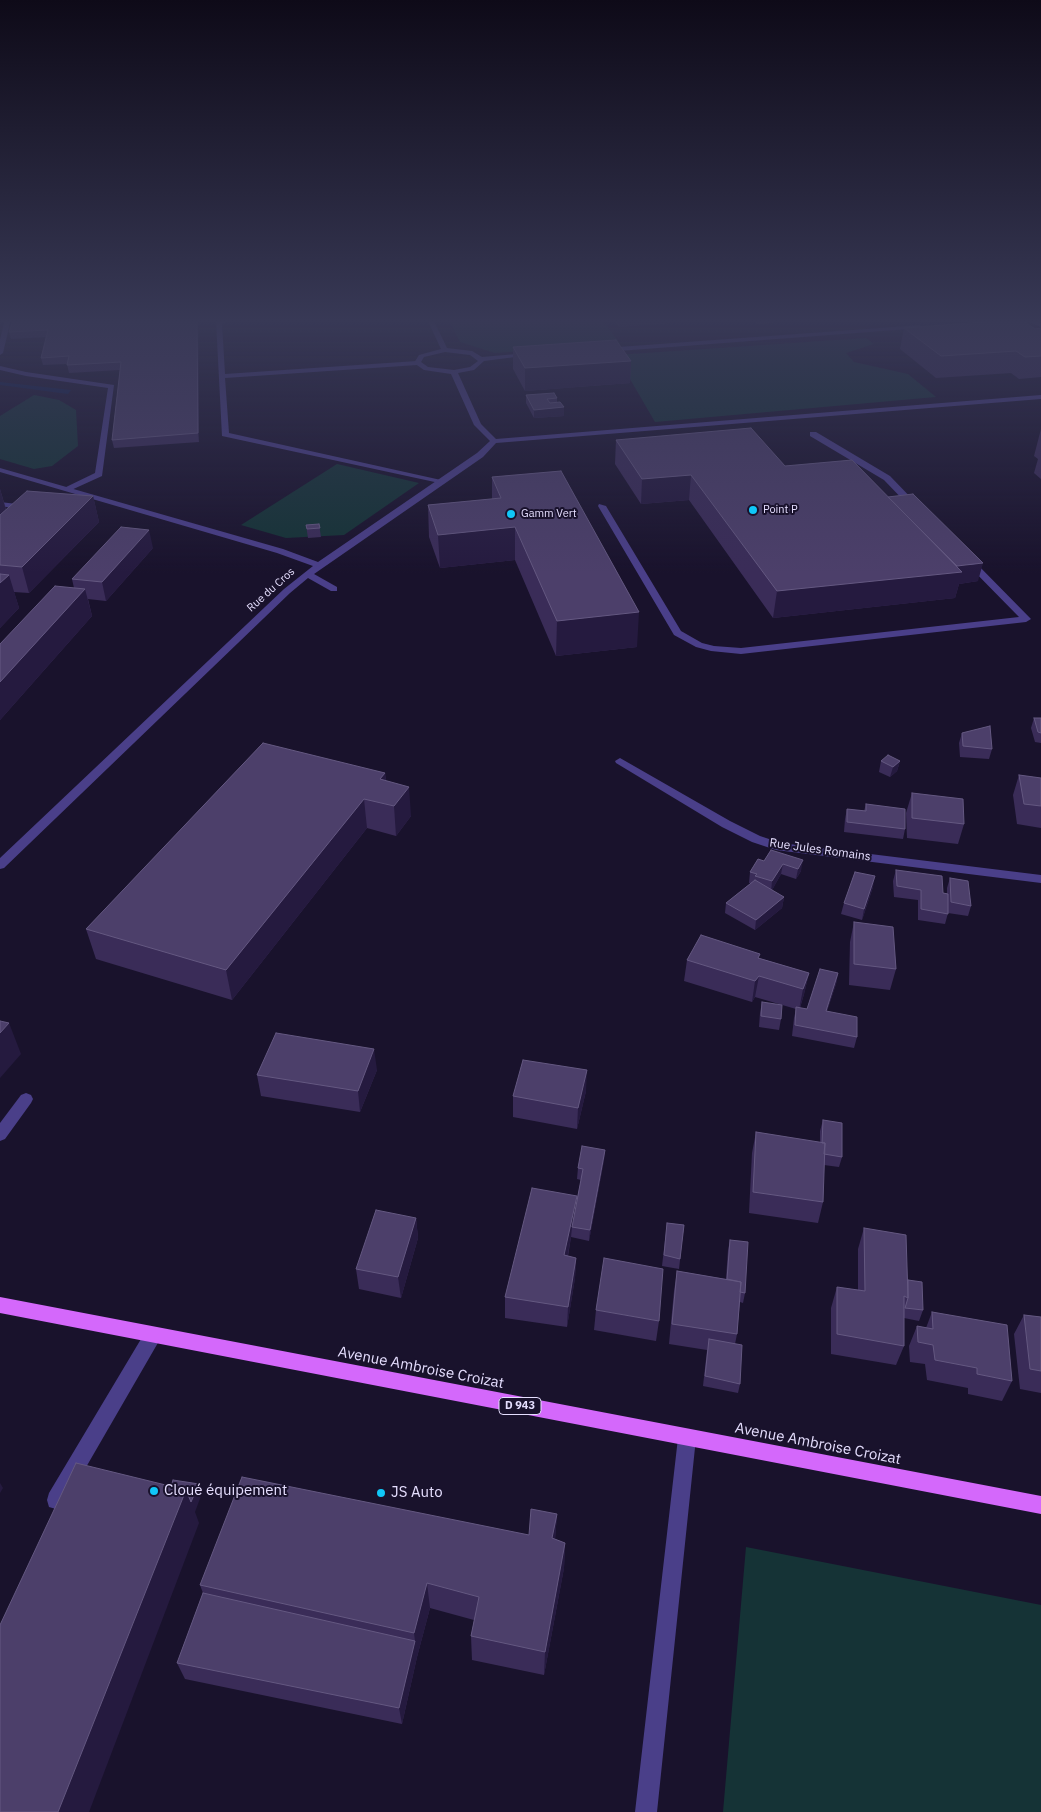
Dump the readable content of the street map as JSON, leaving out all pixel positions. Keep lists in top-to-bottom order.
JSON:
{
  "streets": {
    "main road": ["Avenue Ambroise Croizat", "D 943"],
    "street": ["Rue du Cros", "Rue Jules Romains"]
  },
  "places": [
    "Point P",
    "Gamm Vert",
    "Cloué équipement",
    "JS Auto"
  ]
}
